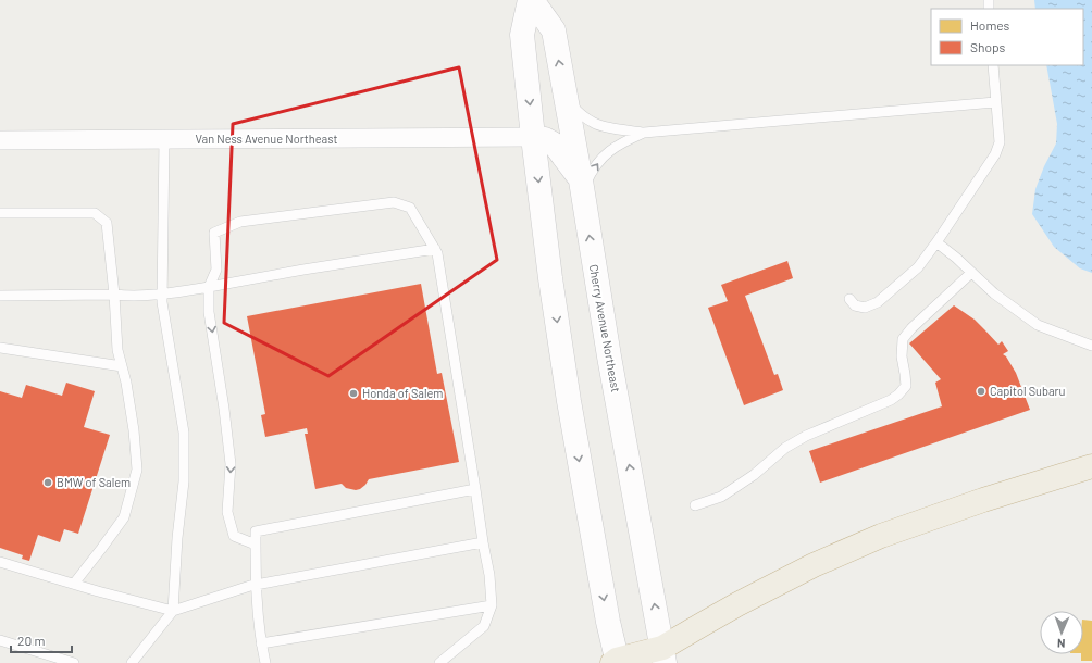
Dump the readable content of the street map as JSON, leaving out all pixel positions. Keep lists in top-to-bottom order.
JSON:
{
  "streets": {
    "main road": ["Cherry Avenue Northeast"],
    "street": ["Van Ness Avenue Northeast"]
  },
  "crossings": [
    ["Van Ness Avenue Northeast", "Cherry Avenue Northeast"]
  ],
  "places": ["Capitol Subaru", "Honda of Salem", "BMW of Salem"],
  "legend": ["Homes", "Shops"],
  "scale_bar": "20 m",
  "north": "bottom"
}
